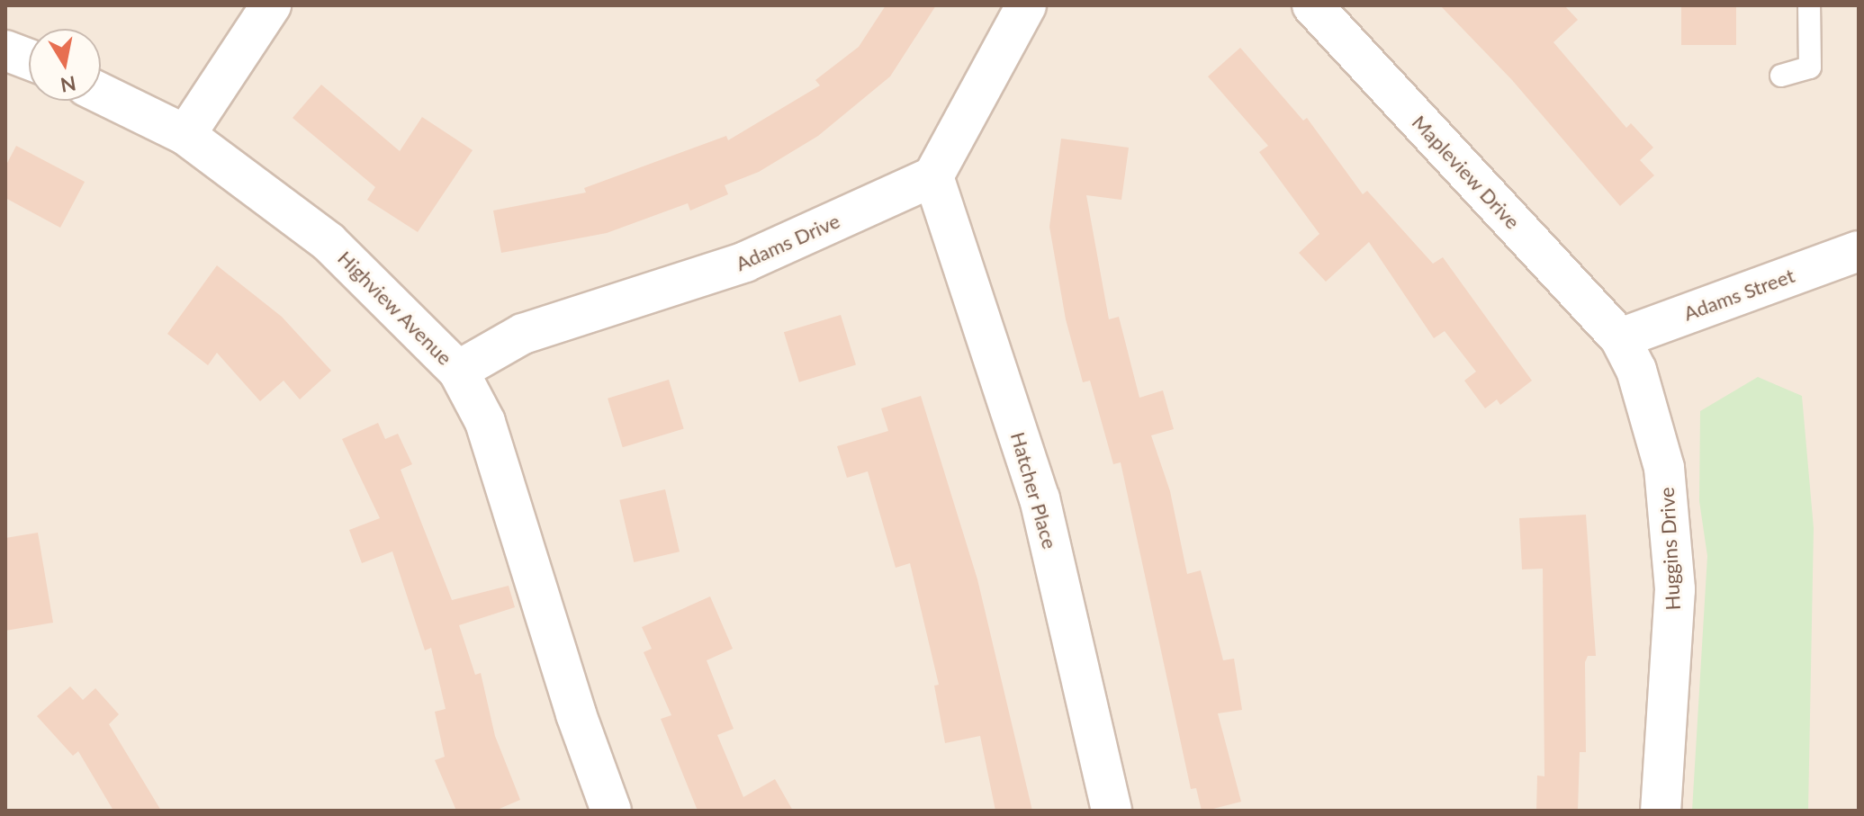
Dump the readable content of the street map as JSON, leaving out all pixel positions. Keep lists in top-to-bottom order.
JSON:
{
  "streets": {
    "street": [
      "Mapleview Drive",
      "Adams Drive",
      "Adams Street",
      "Highview Avenue",
      "Hatcher Place",
      "Huggins Drive"
    ]
  },
  "crossings": [
    ["Mapleview Drive", "Adams Street"],
    ["Mapleview Drive", "Huggins Drive"],
    ["Adams Drive", "Highview Avenue"],
    ["Adams Drive", "Hatcher Place"],
    ["Adams Street", "Huggins Drive"]
  ],
  "north": "bottom"
}
